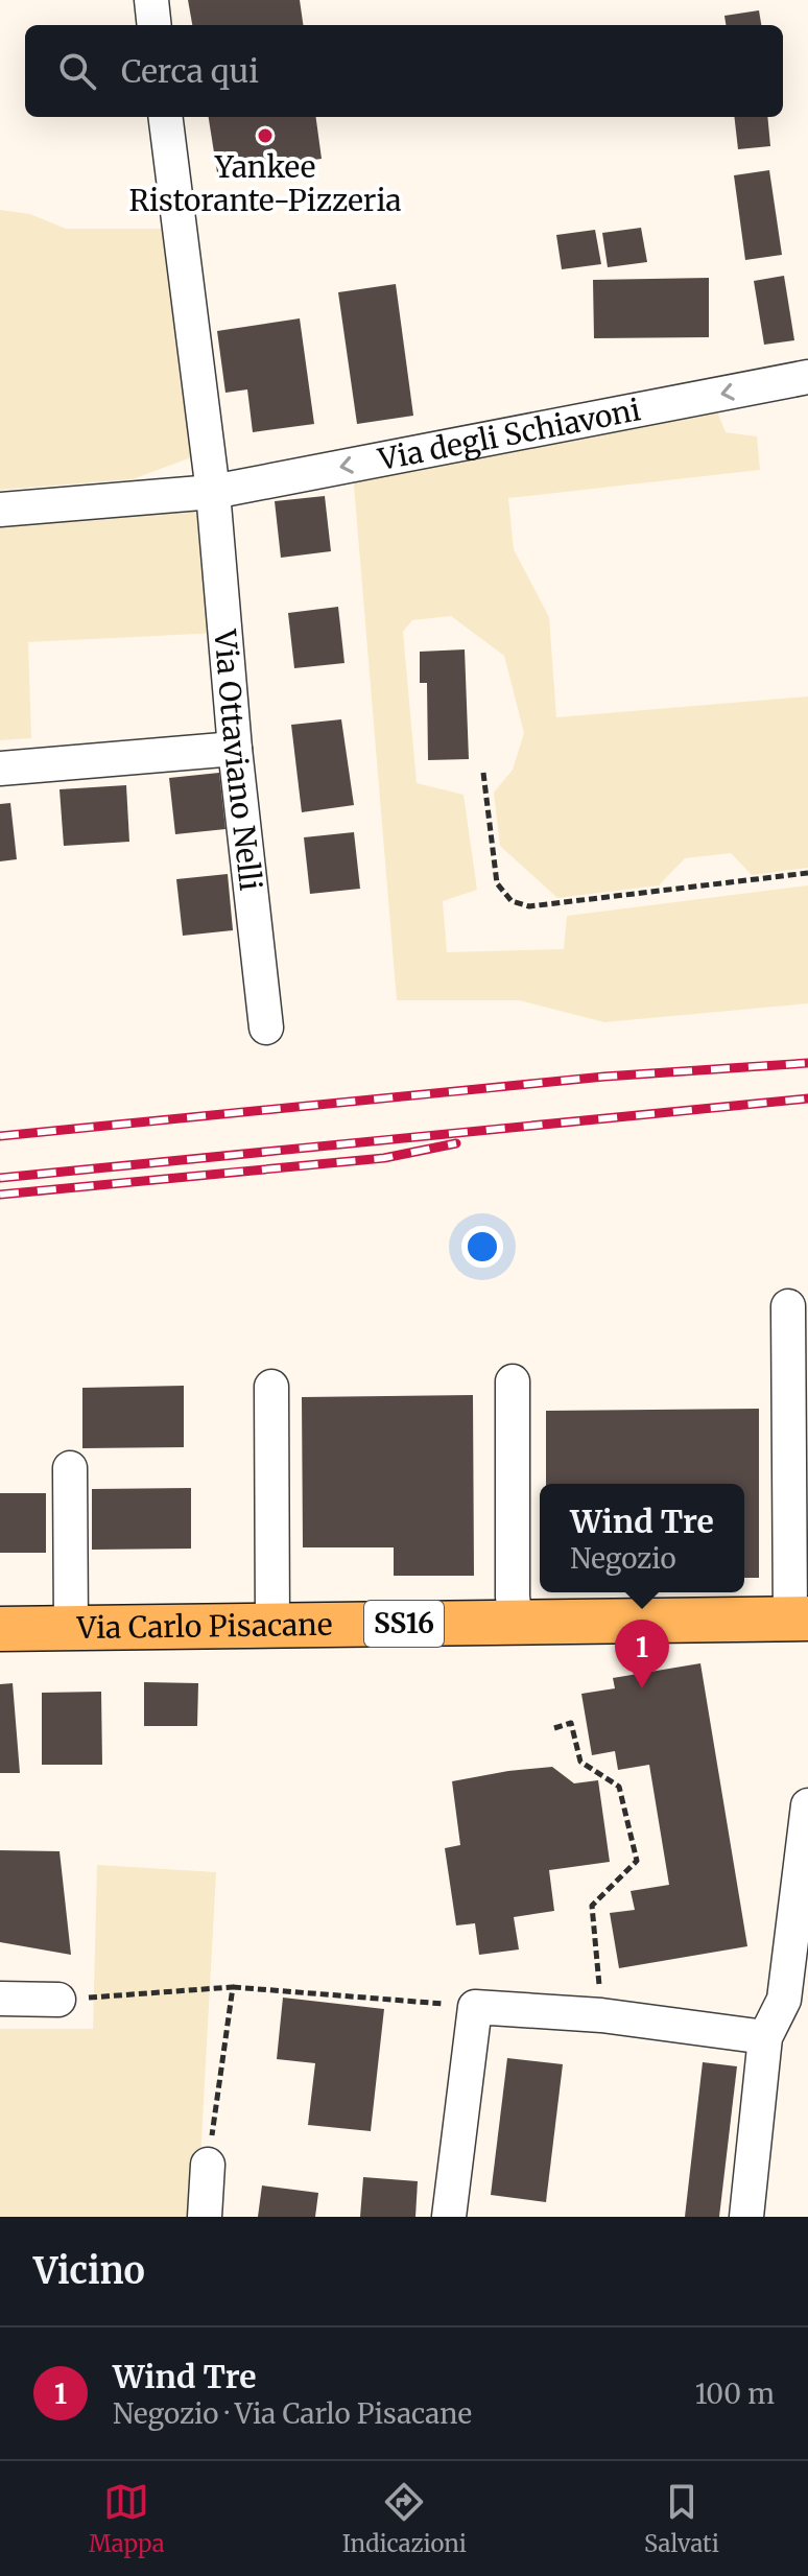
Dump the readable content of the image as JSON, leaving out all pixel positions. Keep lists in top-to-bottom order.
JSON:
{
  "streets": {
    "main road": ["SS16", "Via Carlo Pisacane"],
    "street": ["Via degli Schiavoni", "Via Ottaviano Nelli"]
  },
  "crossings": [
    ["Via degli Schiavoni", "Via Ottaviano Nelli"]
  ],
  "one_way": ["Via degli Schiavoni"],
  "places": ["Yankee Ristorante-Pizzeria"],
  "page": {
    "search": "Cerca qui",
    "popup": ["Wind Tre", "Negozio"],
    "pins": "1",
    "heading": "Vicino",
    "list": [
      {
        "mark": "1",
        "name": "Wind Tre",
        "note": "Negozio · Via Carlo Pisacane",
        "value": "100 m"
      }
    ],
    "nav": ["Mappa", "Indicazioni", "Salvati"]
  }
}
